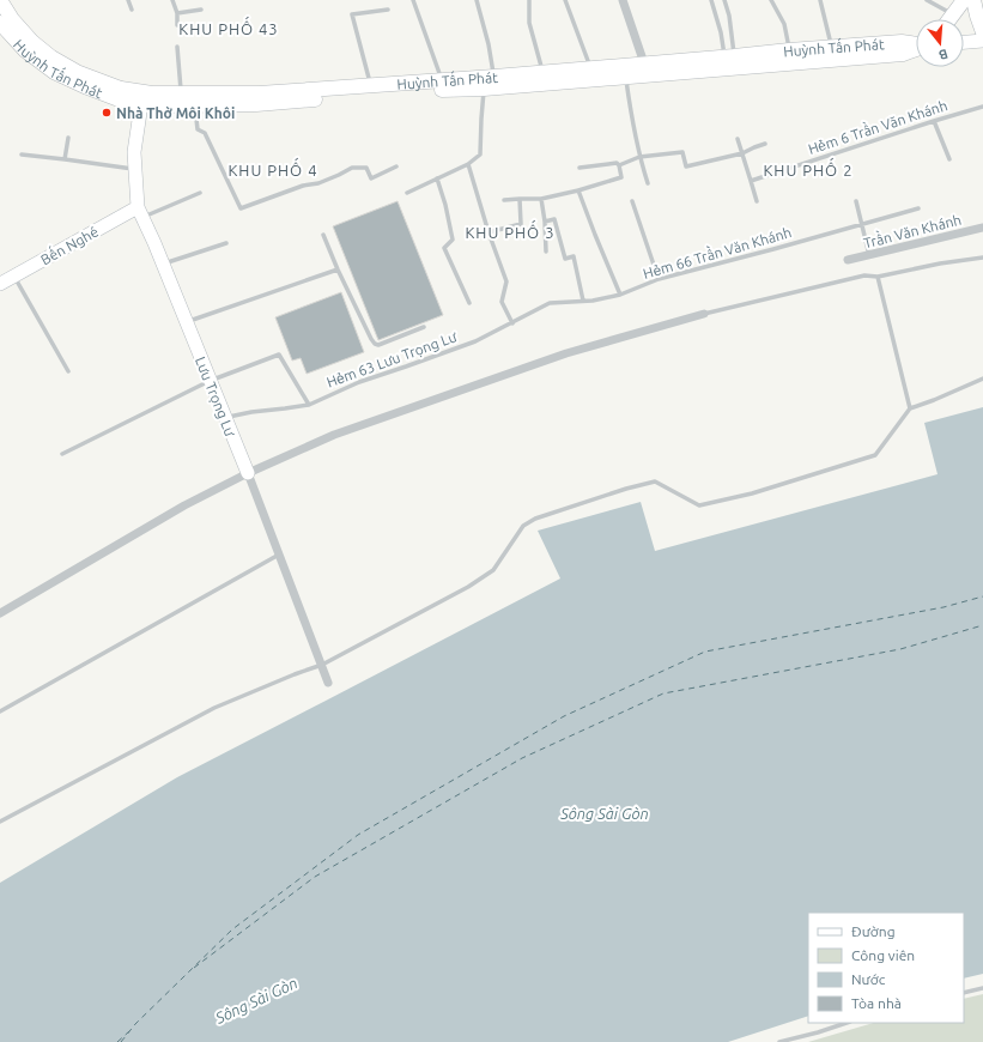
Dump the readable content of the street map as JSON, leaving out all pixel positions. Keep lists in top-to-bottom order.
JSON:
{
  "streets": {
    "main road": ["Huỳnh Tấn Phát"],
    "street": ["Trần Văn Khánh", "Bến Nghé", "Lưu Trọng Lư"],
    "lane": ["Hẻm 6 Trần Văn Khánh", "Hẻm 66 Trần Văn Khánh", "Hẻm 63 Lưu Trọng Lư"]
  },
  "crossings": [
    ["Huỳnh Tấn Phát", "Lưu Trọng Lư"],
    ["Bến Nghé", "Lưu Trọng Lư"],
    ["Hẻm 66 Trần Văn Khánh", "Hẻm 63 Lưu Trọng Lư"],
    ["Hẻm 63 Lưu Trọng Lư", "Lưu Trọng Lư"]
  ],
  "districts": [
    "KHU PHỐ 43",
    "KHU PHỐ 4",
    "KHU PHỐ 2",
    "KHU PHỐ 3"
  ],
  "water": ["Sông Sài Gòn"],
  "places": ["Nhà Thờ Môi Khôi"],
  "legend": [
    "Đường",
    "Công viên",
    "Nước",
    "Tòa nhà"
  ],
  "north": "bottom"
}
